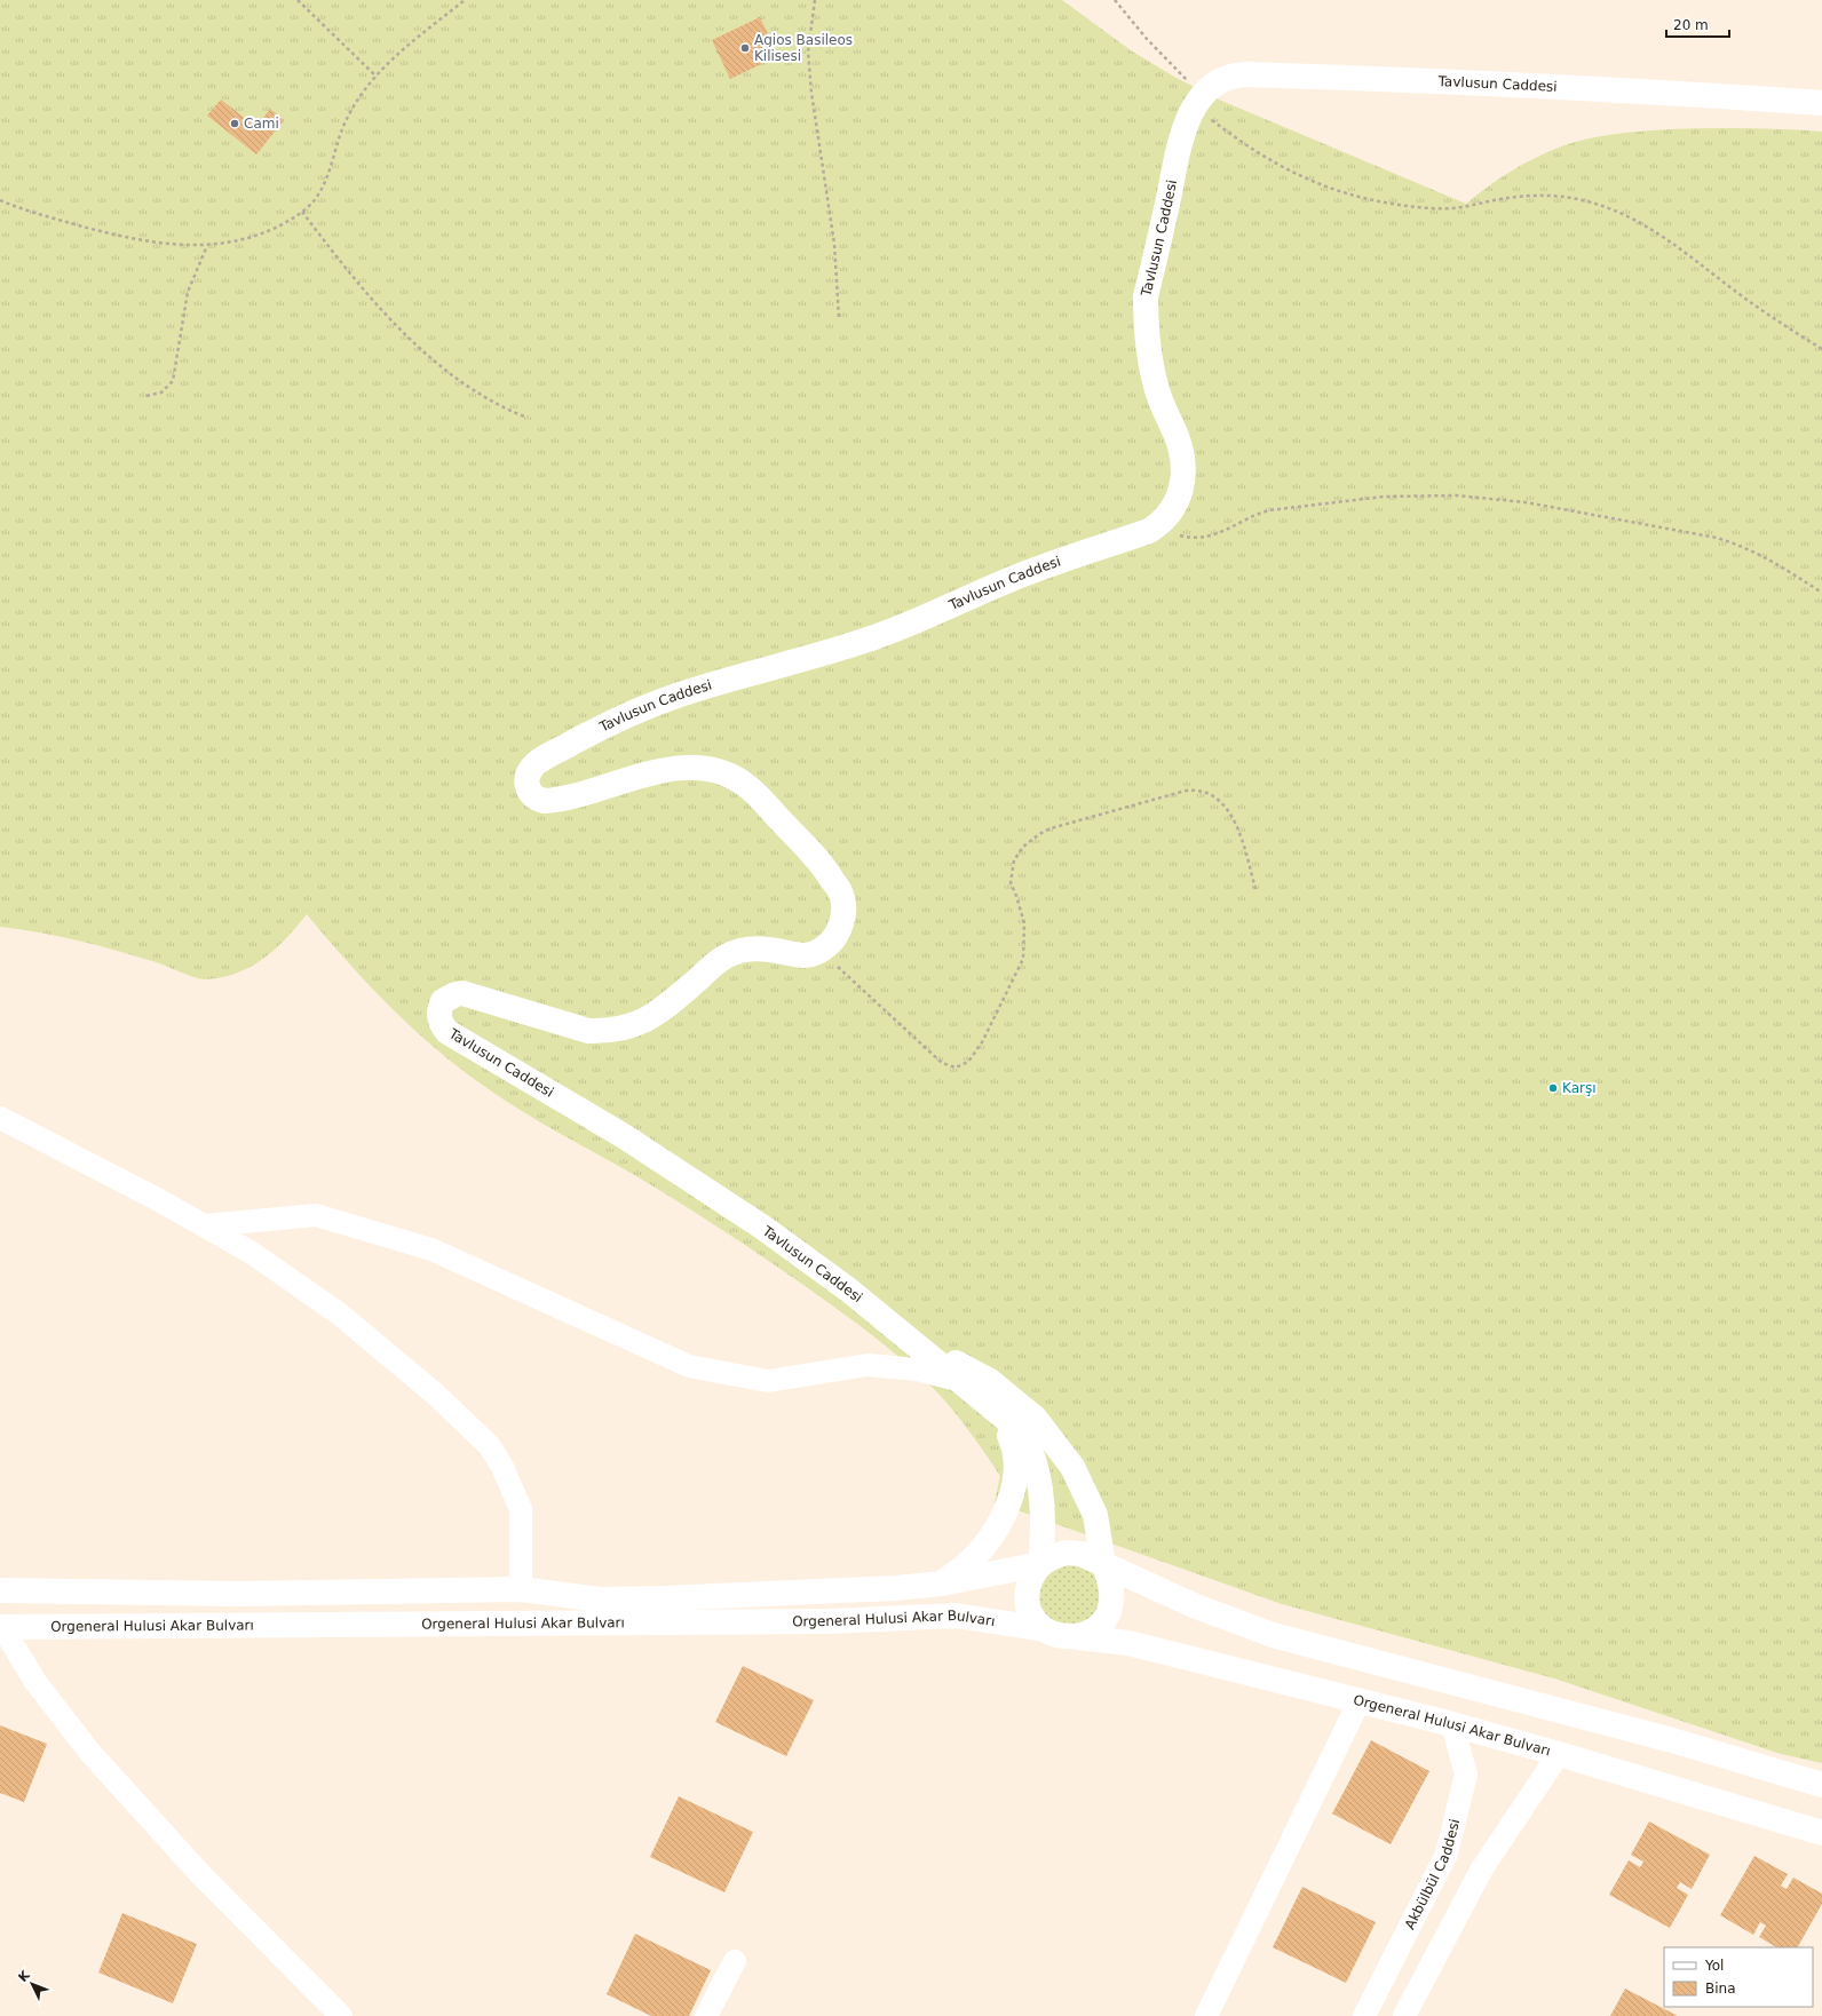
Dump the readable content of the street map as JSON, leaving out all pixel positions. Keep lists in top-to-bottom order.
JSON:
{
  "streets": {
    "main road": ["Tavlusun Caddesi", "Orgeneral Hulusi Akar Bulvarı"],
    "street": ["Akbülbül Caddesi"]
  },
  "crossings": [
    ["Tavlusun Caddesi", "Orgeneral Hulusi Akar Bulvarı"],
    ["Orgeneral Hulusi Akar Bulvarı", "Akbülbül Caddesi"]
  ],
  "places": ["Agios Basileos Kilisesi", "Cami", "Karşı"],
  "legend": ["Yol", "Bina"],
  "scale_bar": "20 m",
  "north": "top left"
}
